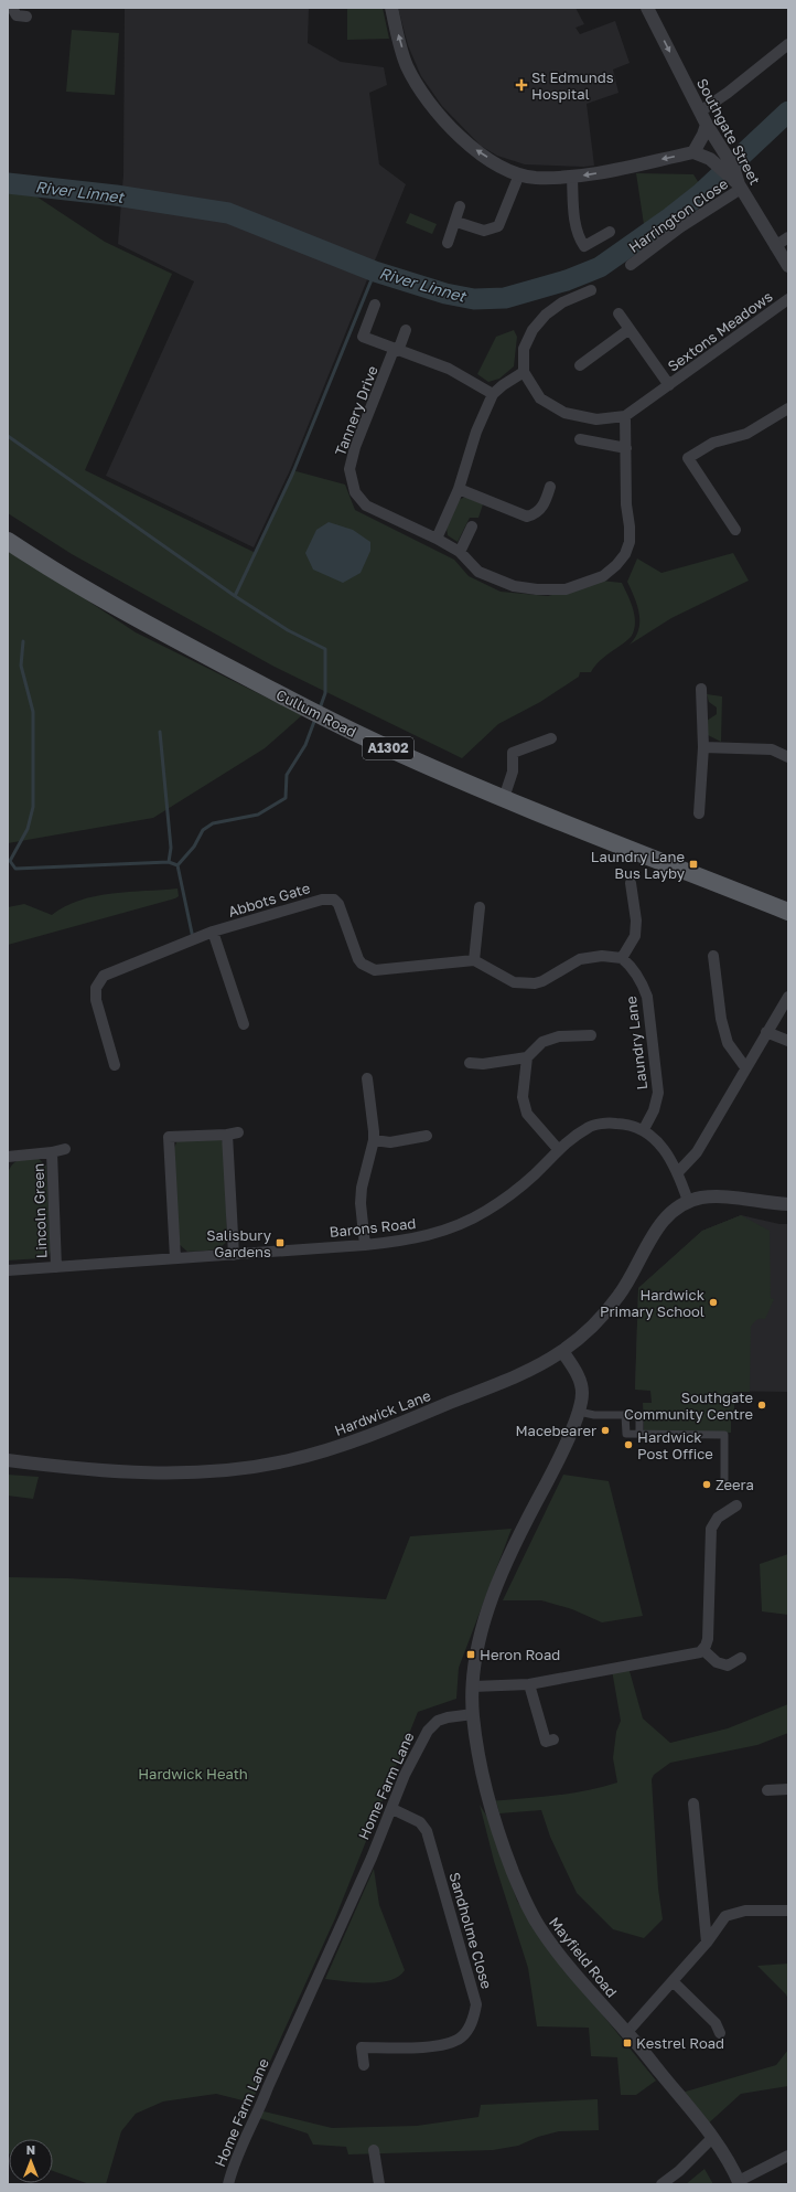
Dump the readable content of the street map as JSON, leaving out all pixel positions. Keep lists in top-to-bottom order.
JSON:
{
  "streets": {
    "main road": ["Cullum Road", "A1302"],
    "street": [
      "Southgate Street",
      "Harrington Close",
      "Sextons Meadows",
      "Tannery Drive",
      "Abbots Gate",
      "Laundry Lane",
      "Lincoln Green",
      "Barons Road",
      "Hardwick Lane",
      "Home Farm Lane",
      "Sandholme Close",
      "Mayfield Road"
    ]
  },
  "crossings": [
    ["Southgate Street", "Harrington Close"],
    ["Sextons Meadows", "Tannery Drive"],
    ["Laundry Lane", "Barons Road"],
    ["Lincoln Green", "Barons Road"],
    ["Home Farm Lane", "Sandholme Close"],
    ["Home Farm Lane", "Mayfield Road"]
  ],
  "one_way": ["Southgate Street"],
  "water": ["River Linnet"],
  "parks": ["Hardwick Heath"],
  "places": {
    "health": ["St Edmunds Hospital"],
    "transit": [
      "Laundry Lane Bus Layby",
      "Salisbury Gardens",
      "Heron Road",
      "Kestrel Road"
    ],
    "other": [
      "Hardwick Primary School",
      "Southgate Community Centre",
      "Macebearer",
      "Hardwick Post Office",
      "Zeera"
    ]
  },
  "north": "top"
}
